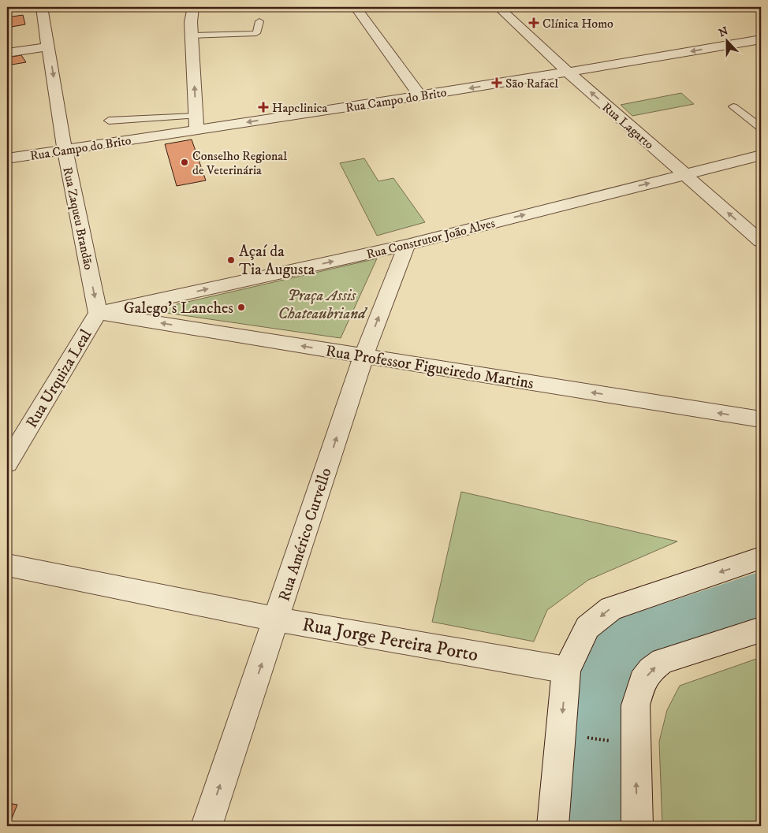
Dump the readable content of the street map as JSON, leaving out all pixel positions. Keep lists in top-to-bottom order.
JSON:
{
  "streets": {
    "street": [
      "Rua Campo do Brito",
      "Rua Lagarto",
      "Rua Zaqueu Brandão",
      "Rua Construtor João Alves",
      "Rua Professor Figueiredo Martins",
      "Rua Urquiza Leal",
      "Rua Américo Curvello",
      "Rua Jorge Pereira Porto"
    ]
  },
  "crossings": [
    ["Rua Campo do Brito", "Rua Lagarto"],
    ["Rua Campo do Brito", "Rua Zaqueu Brandão"],
    ["Rua Lagarto", "Rua Construtor João Alves"],
    ["Rua Zaqueu Brandão", "Rua Construtor João Alves"],
    ["Rua Zaqueu Brandão", "Rua Professor Figueiredo Martins"],
    ["Rua Zaqueu Brandão", "Rua Urquiza Leal"],
    ["Rua Construtor João Alves", "Rua Professor Figueiredo Martins"],
    ["Rua Construtor João Alves", "Rua Urquiza Leal"],
    ["Rua Construtor João Alves", "Rua Américo Curvello"],
    ["Rua Professor Figueiredo Martins", "Rua Urquiza Leal"],
    ["Rua Professor Figueiredo Martins", "Rua Américo Curvello"],
    ["Rua Américo Curvello", "Rua Jorge Pereira Porto"]
  ],
  "one_way": [
    "Rua Campo do Brito",
    "Rua Lagarto",
    "Rua Construtor João Alves",
    "Rua Professor Figueiredo Martins",
    "Rua Américo Curvello"
  ],
  "parks": ["Praça Assis Chateaubriand"],
  "places": {
    "health": ["Clínica Homo", "São Rafael", "Hapclinica"],
    "other": ["Conselho Regional de Veterinária", "Açaí da Tia Augusta", "Galego's Lanches"]
  },
  "north": "top"
}
